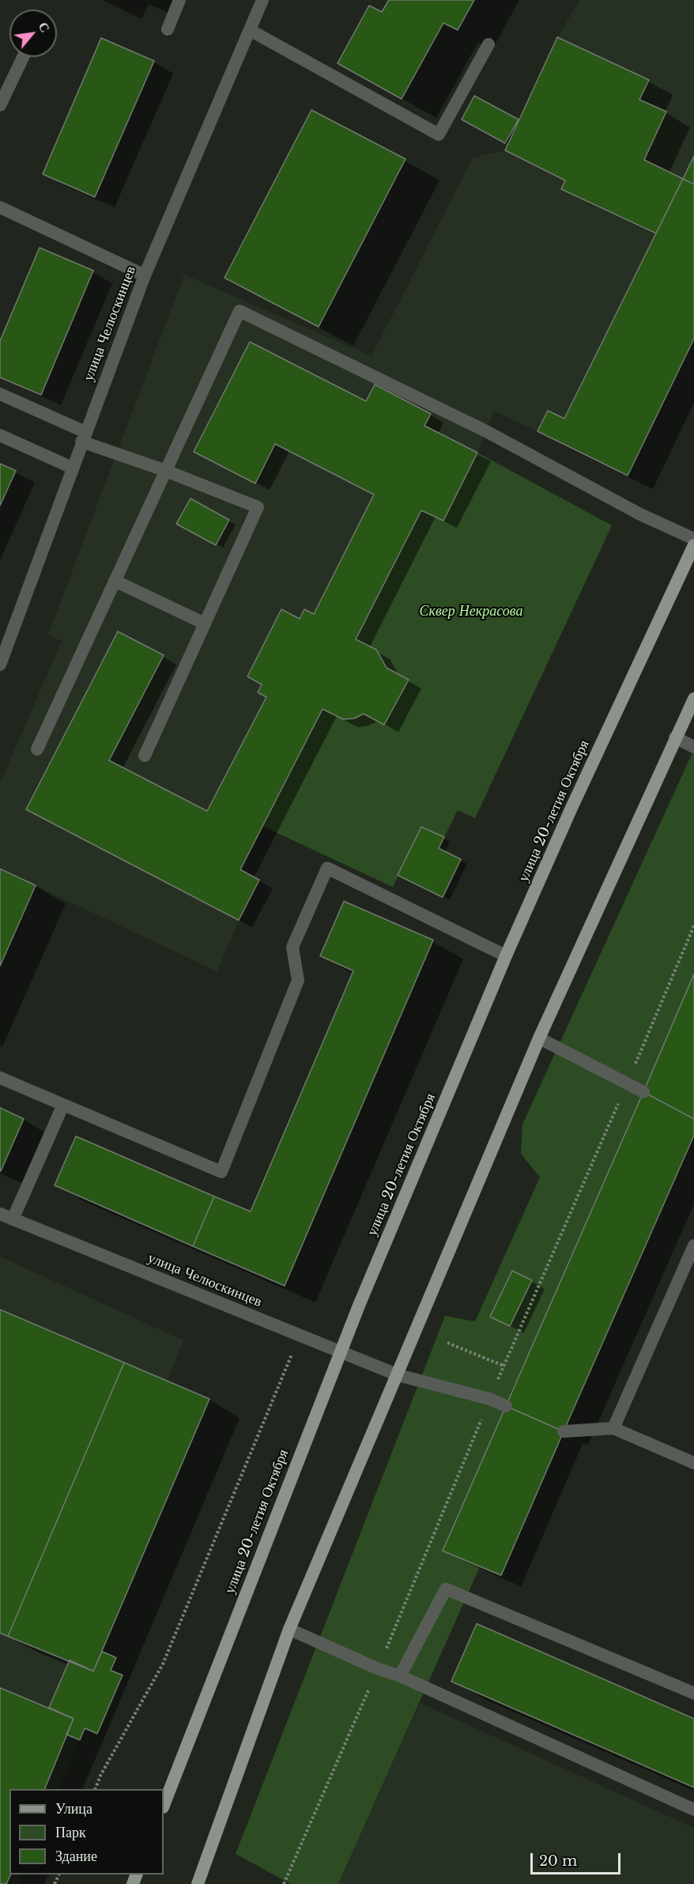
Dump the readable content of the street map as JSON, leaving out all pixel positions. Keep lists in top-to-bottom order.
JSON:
{
  "streets": {
    "main road": ["улица 20-летия Октября"],
    "street": ["улица Челюскинцев"]
  },
  "crossings": [
    ["улица Челюскинцев", "улица 20-летия Октября"]
  ],
  "parks": ["Сквер Некрасова"],
  "legend": ["Улица", "Парк", "Здание"],
  "scale_bar": "20 m",
  "north": "top right"
}
